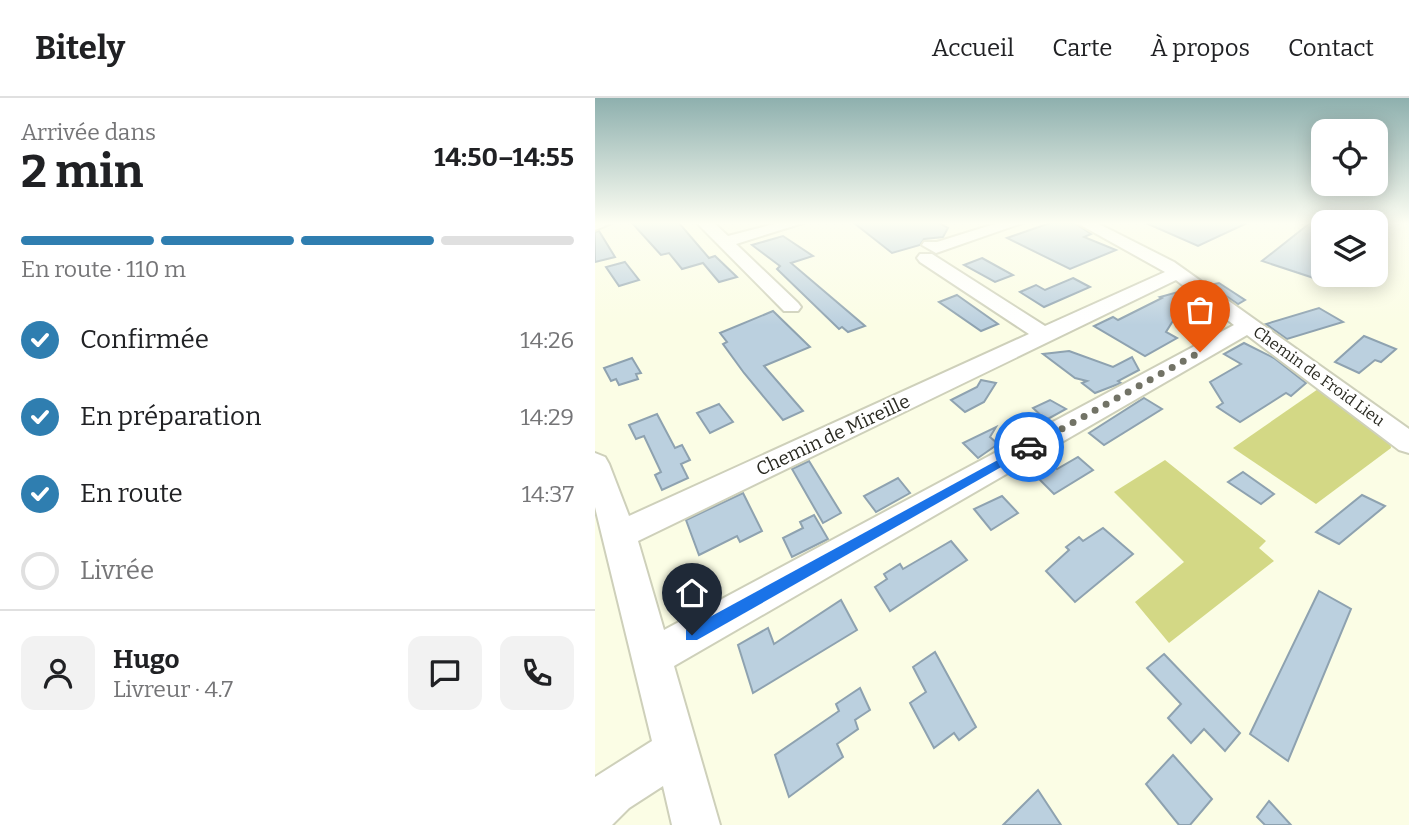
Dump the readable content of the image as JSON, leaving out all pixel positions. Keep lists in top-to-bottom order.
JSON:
{
  "streets": {
    "street": ["Chemin de Froid Lieu", "Chemin de Mireille"]
  },
  "crossings": [
    ["Chemin de Froid Lieu", "Chemin de Mireille"]
  ],
  "page": {
    "header": "Bitely",
    "nav": [
      "Accueil",
      "Carte",
      "À propos",
      "Contact"
    ],
    "heading": ["2 min", "Arrivée dans", "14:50–14:55"],
    "panel": ["Hugo", "Livreur · 4.7"],
    "bar": "En route · 110 m",
    "list": [
      ["Confirmée", "14:26"],
      ["En préparation", "14:29"],
      ["En route", "14:37"],
      "Livrée"
    ]
  }
}
